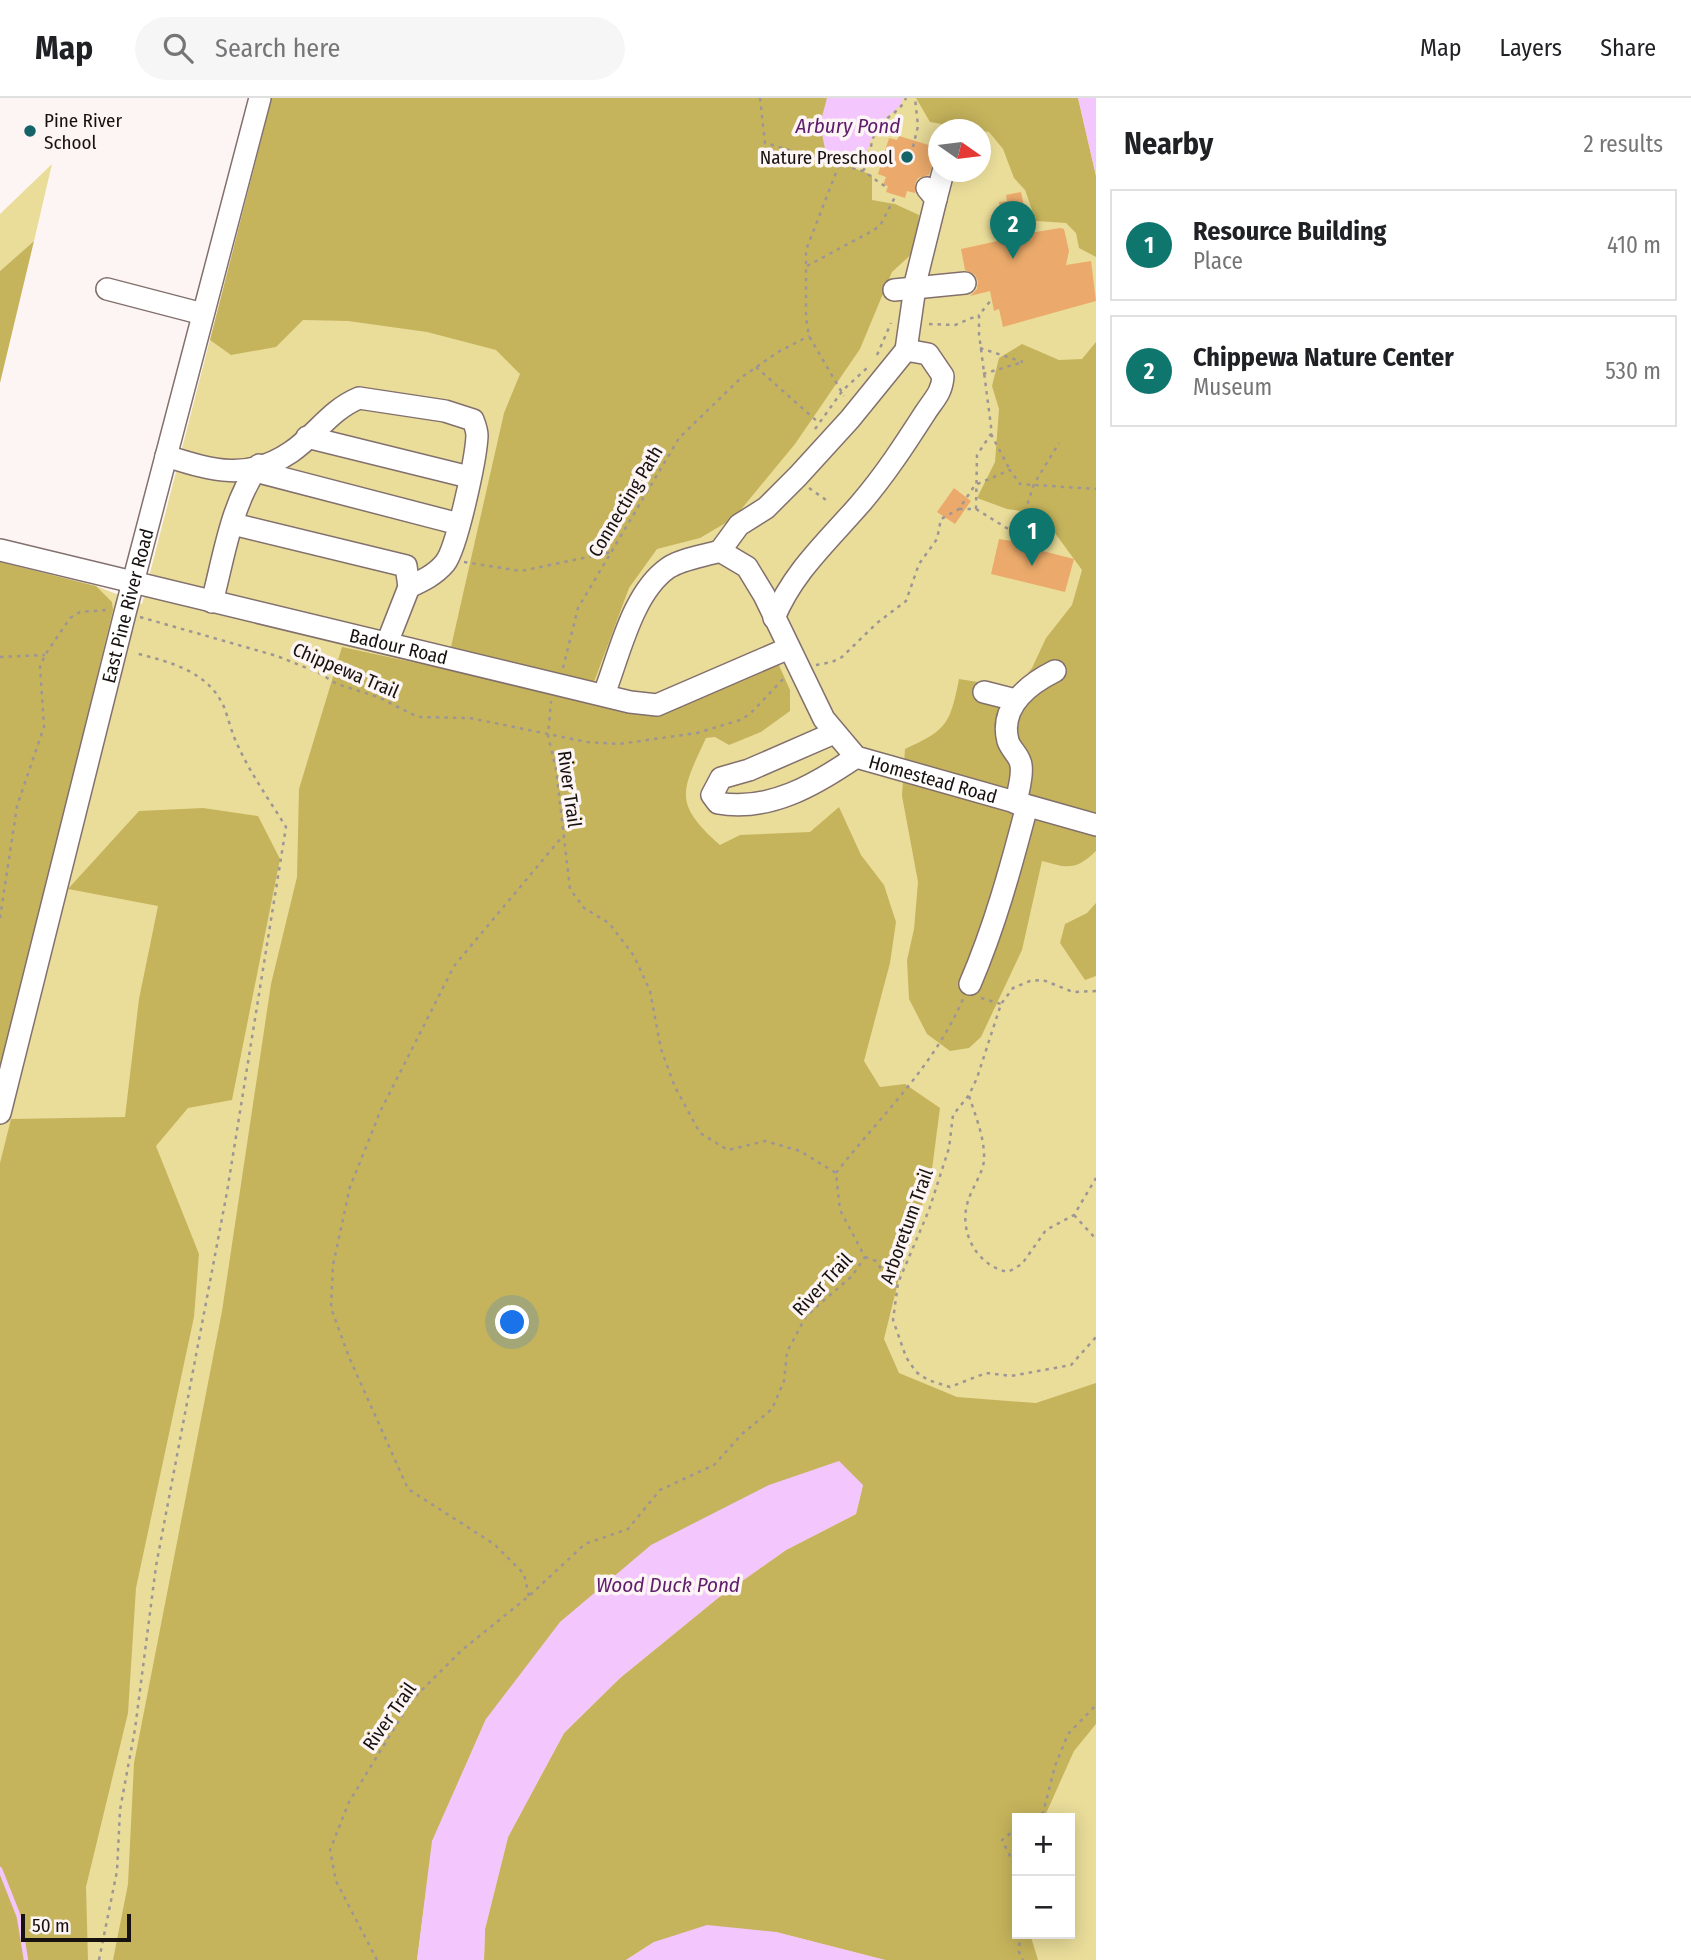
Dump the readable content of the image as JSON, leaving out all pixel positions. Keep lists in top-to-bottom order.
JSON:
{
  "streets": {
    "street": ["East Pine River Road", "Badour Road", "Homestead Road"],
    "path": [
      "Connecting Path",
      "Chippewa Trail",
      "River Trail",
      "Arboretum Trail"
    ]
  },
  "crossings": [
    ["Connecting Path", "Badour Road"],
    ["Connecting Path", "Chippewa Trail"],
    ["Connecting Path", "River Trail"],
    ["East Pine River Road", "Badour Road"],
    ["Badour Road", "Homestead Road"],
    ["Chippewa Trail", "River Trail"]
  ],
  "water": ["Arbury Pond", "Wood Duck Pond"],
  "places": ["Pine River School", "Nature Preschool"],
  "scale_bar": "50 m",
  "north": "right",
  "page": {
    "header": "Map",
    "search": "Search here",
    "nav": ["Map", "Layers", "Share"],
    "heading": ["Nearby", "2 results"],
    "list": [
      {
        "mark": "1",
        "name": "Resource Building",
        "note": "Place",
        "value": "410 m"
      },
      {
        "mark": "2",
        "name": "Chippewa Nature Center",
        "note": "Museum",
        "value": "530 m"
      }
    ],
    "pins": ["2", "1"],
    "map_buttons": ["+", "−"],
    "scale": "50 m"
  }
}
